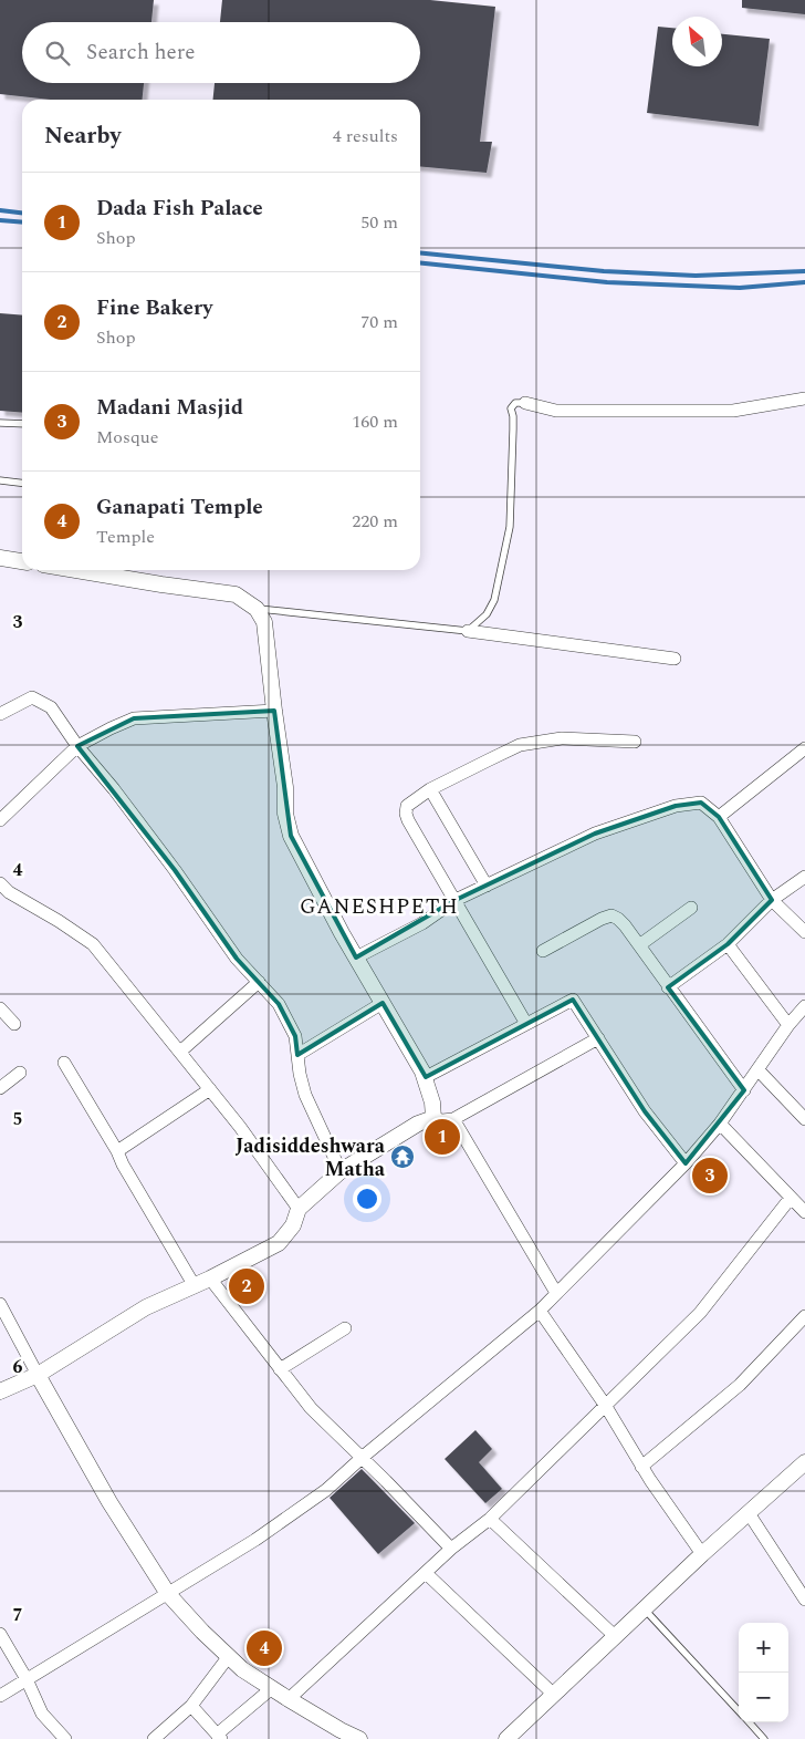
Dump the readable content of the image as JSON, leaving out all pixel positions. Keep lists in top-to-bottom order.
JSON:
{
  "districts": ["GANESHPETH"],
  "places": {
    "temple": ["Jadisiddeshwara Matha"]
  },
  "north": "top left",
  "page": {
    "search": "Search here",
    "heading": ["Nearby", "4 results"],
    "list": [
      {
        "mark": "1",
        "name": "Dada Fish Palace",
        "note": "Shop",
        "value": "50 m"
      },
      {
        "mark": "2",
        "name": "Fine Bakery",
        "note": "Shop",
        "value": "70 m"
      },
      {
        "mark": "3",
        "name": "Madani Masjid",
        "note": "Mosque",
        "value": "160 m"
      },
      {
        "mark": "4",
        "name": "Ganapati Temple",
        "note": "Temple",
        "value": "220 m"
      }
    ],
    "pins": [
      "1",
      "3",
      "2",
      "4"
    ],
    "map_buttons": ["+", "−"]
  },
  "grid": {
    "rows": [
      "3",
      "4",
      "5",
      "6",
      "7"
    ]
  }
}
